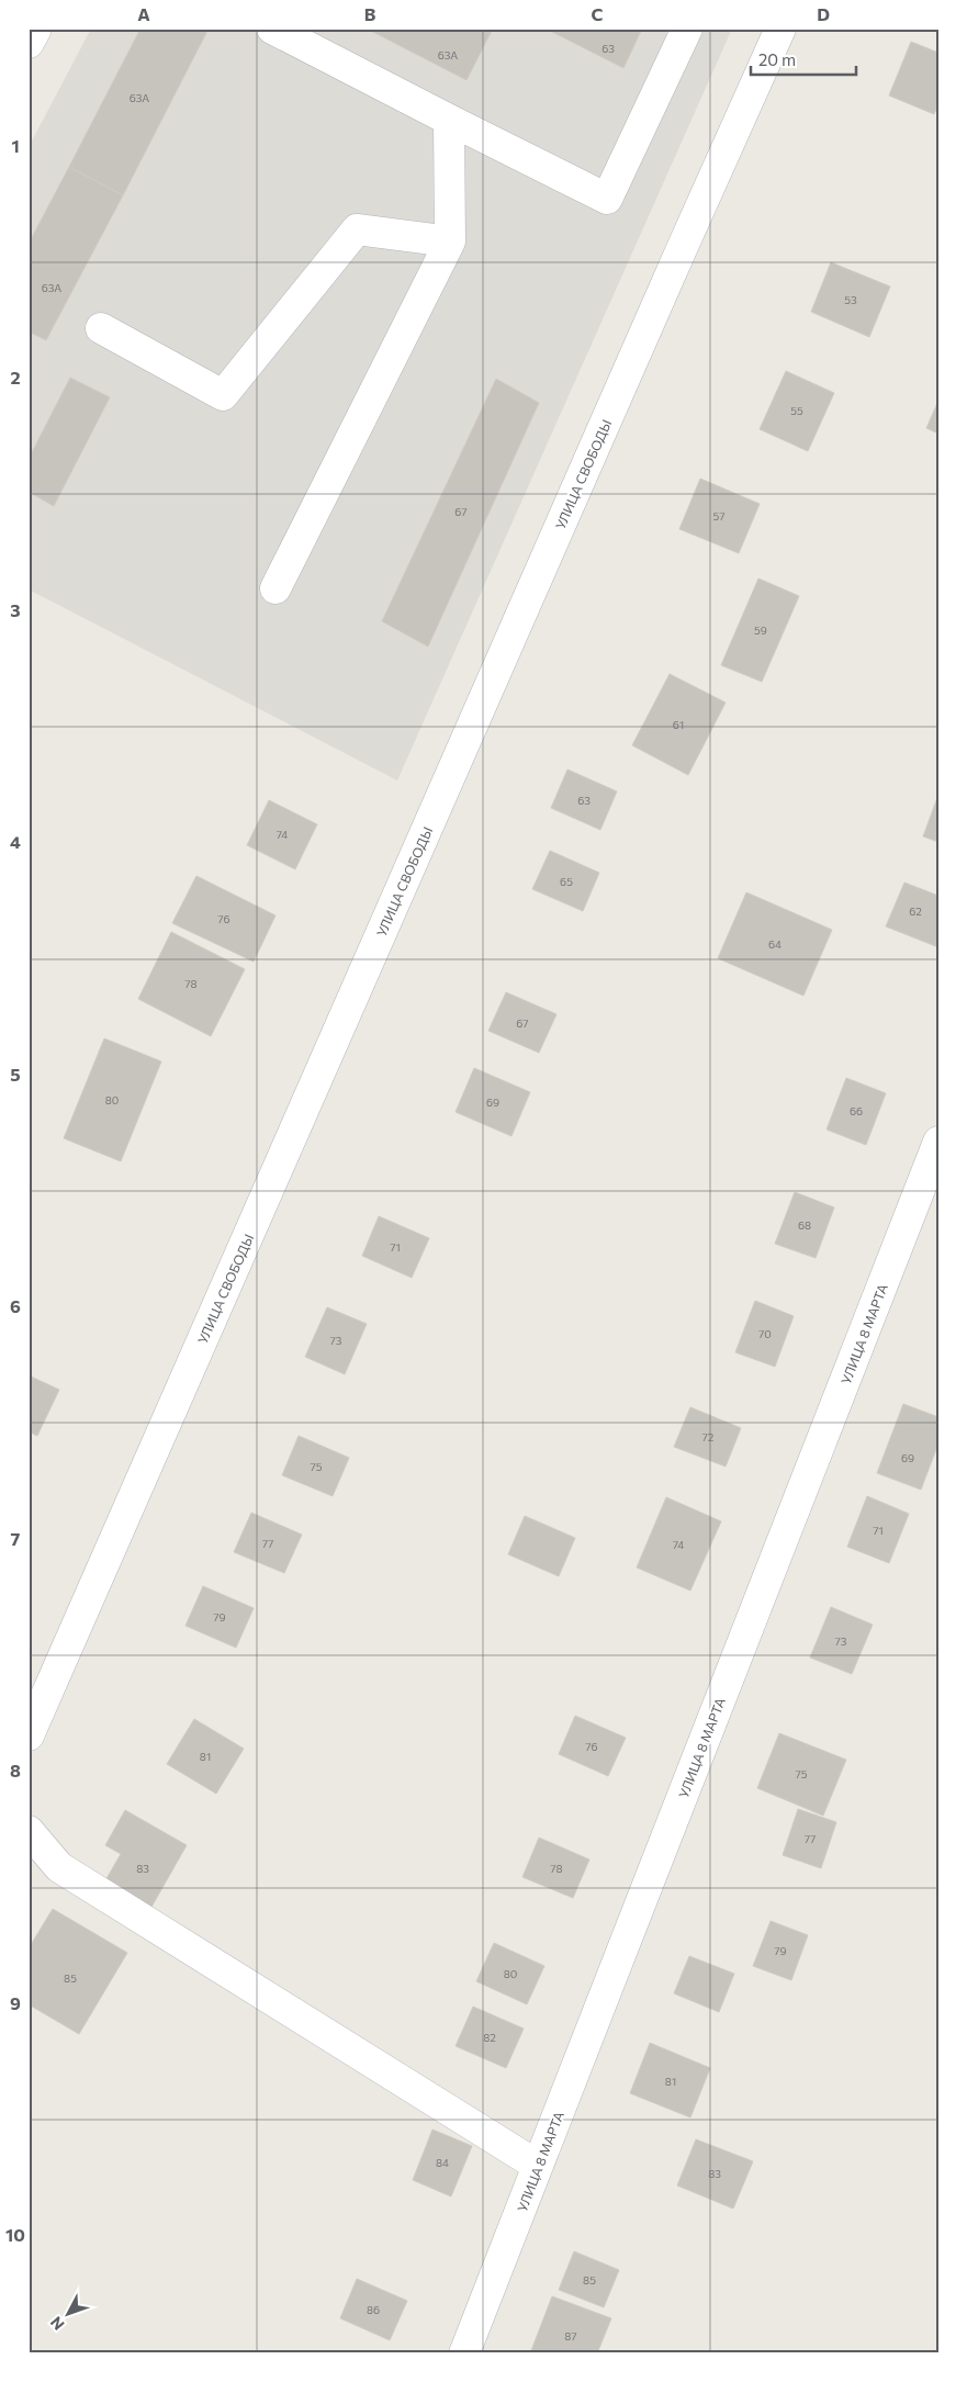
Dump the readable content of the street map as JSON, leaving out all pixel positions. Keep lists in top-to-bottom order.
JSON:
{
  "streets": {
    "street": ["УЛИЦА СВОБОДЫ", "УЛИЦА 8 МАРТА"]
  },
  "house_numbers": [
    "63",
    "63А",
    "63А",
    "63А",
    "53",
    "55",
    "67",
    "57",
    "59",
    "61",
    "63",
    "74",
    "65",
    "62",
    "76",
    "64",
    "78",
    "67",
    "80",
    "69",
    "66",
    "68",
    "71",
    "70",
    "73",
    "72",
    "69",
    "75",
    "71",
    "77",
    "74",
    "79",
    "73",
    "76",
    "81",
    "75",
    "77",
    "83",
    "78",
    "79",
    "80",
    "85",
    "82",
    "81",
    "84",
    "83",
    "85",
    "86",
    "87"
  ],
  "scale_bar": "20 m",
  "north": "bottom left",
  "grid": {
    "columns": [
      "A",
      "B",
      "C",
      "D"
    ],
    "rows": [
      "1",
      "2",
      "3",
      "4",
      "5",
      "6",
      "7",
      "8",
      "9",
      "10"
    ]
  }
}
